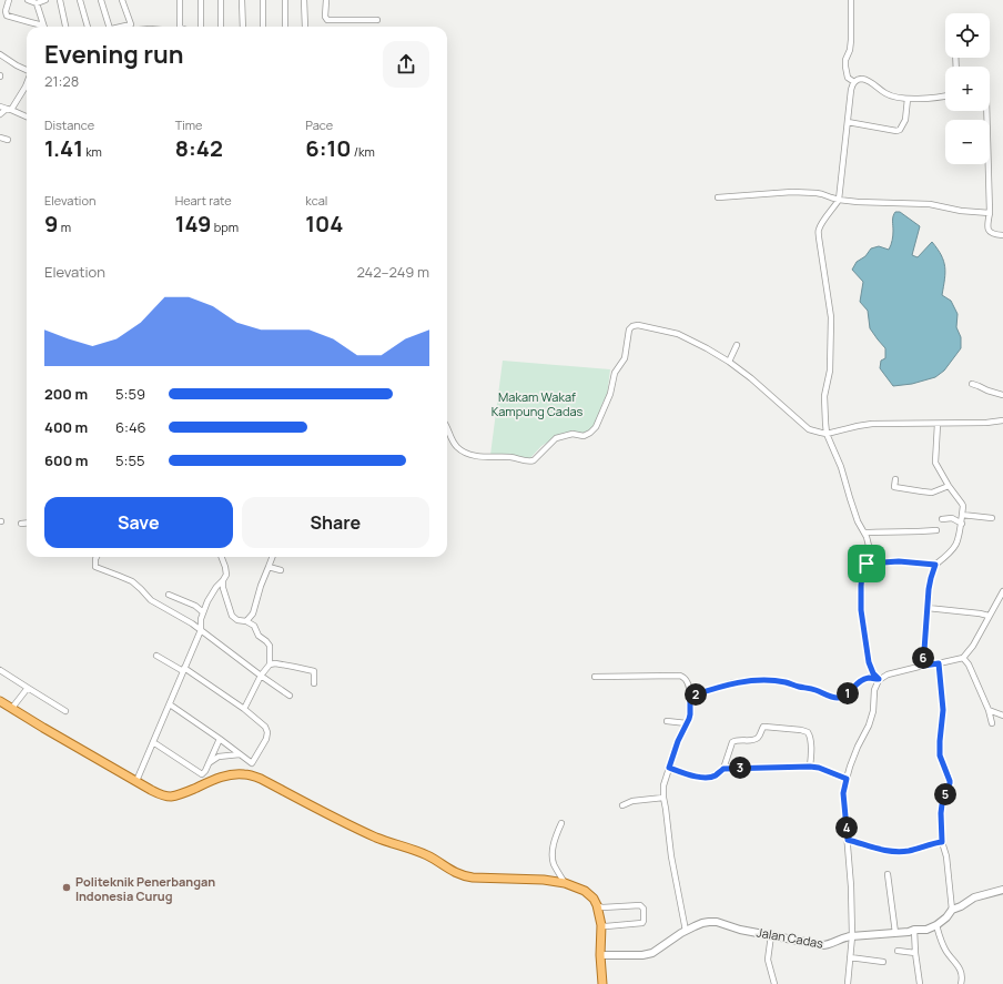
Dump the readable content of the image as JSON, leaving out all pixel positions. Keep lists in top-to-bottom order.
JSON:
{
  "streets": {
    "street": ["Jalan Cadas"]
  },
  "parks": ["Makam Wakaf Kampung Cadas"],
  "places": ["Politeknik Penerbangan Indonesia Curug"],
  "page": {
    "map_buttons": ["+", "−"],
    "heading": ["Evening run", "21:28"],
    "stats": [
      ["Distance", "1.41 km"],
      ["Time", "8:42"],
      ["Pace", "6:10 /km"],
      ["Elevation", "9 m"],
      ["Heart rate", "149 bpm"],
      ["kcal", "104"]
    ],
    "chart": ["Elevation", "242–249 m"],
    "list": [
      {
        "name": "200 m",
        "note": "5:59"
      },
      {
        "name": "400 m",
        "note": "6:46"
      },
      {
        "name": "600 m",
        "note": "5:55"
      }
    ],
    "buttons": ["Save", "Share"],
    "pins": [
      "6",
      "1",
      "2",
      "3",
      "5",
      "4"
    ]
  }
}
